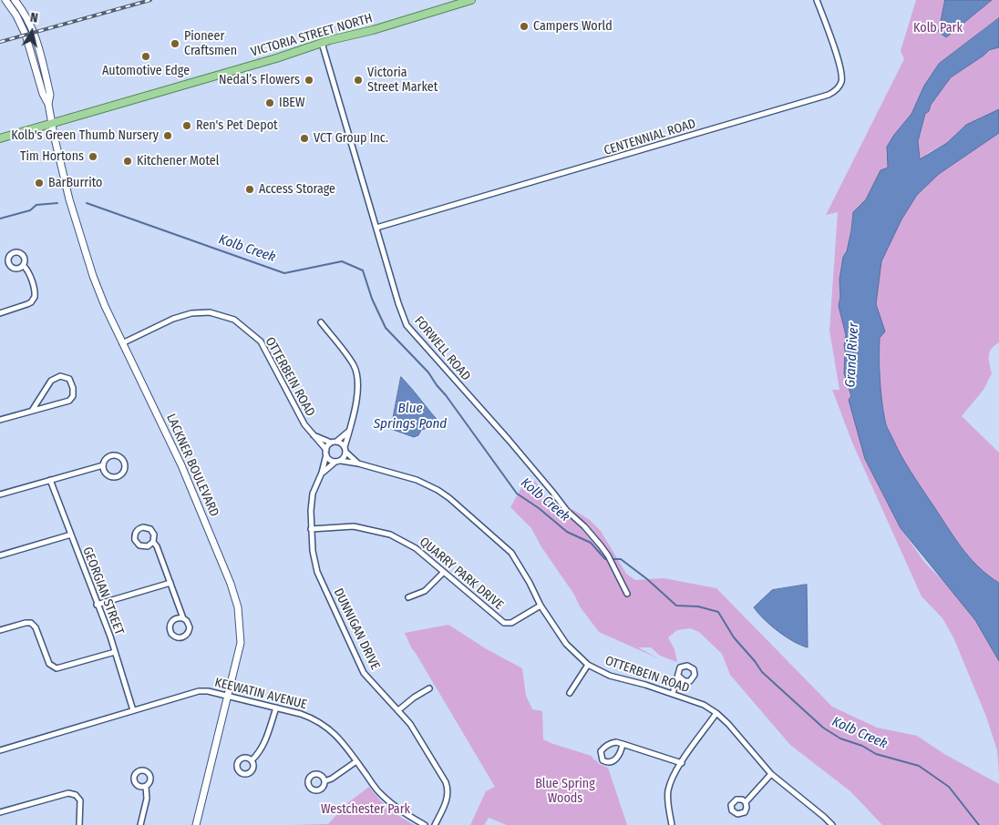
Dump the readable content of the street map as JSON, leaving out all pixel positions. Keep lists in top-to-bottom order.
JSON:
{
  "streets": {
    "main road": ["VICTORIA STREET NORTH", "LACKNER BOULEVARD"],
    "street": [
      "CENTENNIAL ROAD",
      "FORWELL ROAD",
      "OTTERBEIN ROAD",
      "QUARRY PARK DRIVE",
      "GEORGIAN STREET",
      "DUNNIGAN DRIVE",
      "KEEWATIN AVENUE"
    ]
  },
  "crossings": [
    ["VICTORIA STREET NORTH", "FORWELL ROAD"],
    ["VICTORIA STREET NORTH", "LACKNER BOULEVARD"],
    ["CENTENNIAL ROAD", "FORWELL ROAD"],
    ["OTTERBEIN ROAD", "LACKNER BOULEVARD"],
    ["OTTERBEIN ROAD", "QUARRY PARK DRIVE"],
    ["OTTERBEIN ROAD", "DUNNIGAN DRIVE"],
    ["LACKNER BOULEVARD", "KEEWATIN AVENUE"],
    ["QUARRY PARK DRIVE", "DUNNIGAN DRIVE"],
    ["GEORGIAN STREET", "KEEWATIN AVENUE"]
  ],
  "water": ["Kolb Creek", "Grand River", "Blue Springs Pond"],
  "parks": ["Kolb Park", "Blue Spring Woods", "Westchester Park"],
  "places": [
    "Campers World",
    "Pioneer Craftsmen",
    "Automotive Edge",
    "Nedal’s Flowers",
    "Victoria Street Market",
    "IBEW",
    "Ren's Pet Depot",
    "Kolb's Green Thumb Nursery",
    "VCT Group Inc.",
    "Tim Hortons",
    "Kitchener Motel",
    "BarBurrito",
    "Access Storage"
  ],
  "north": "top"
}
